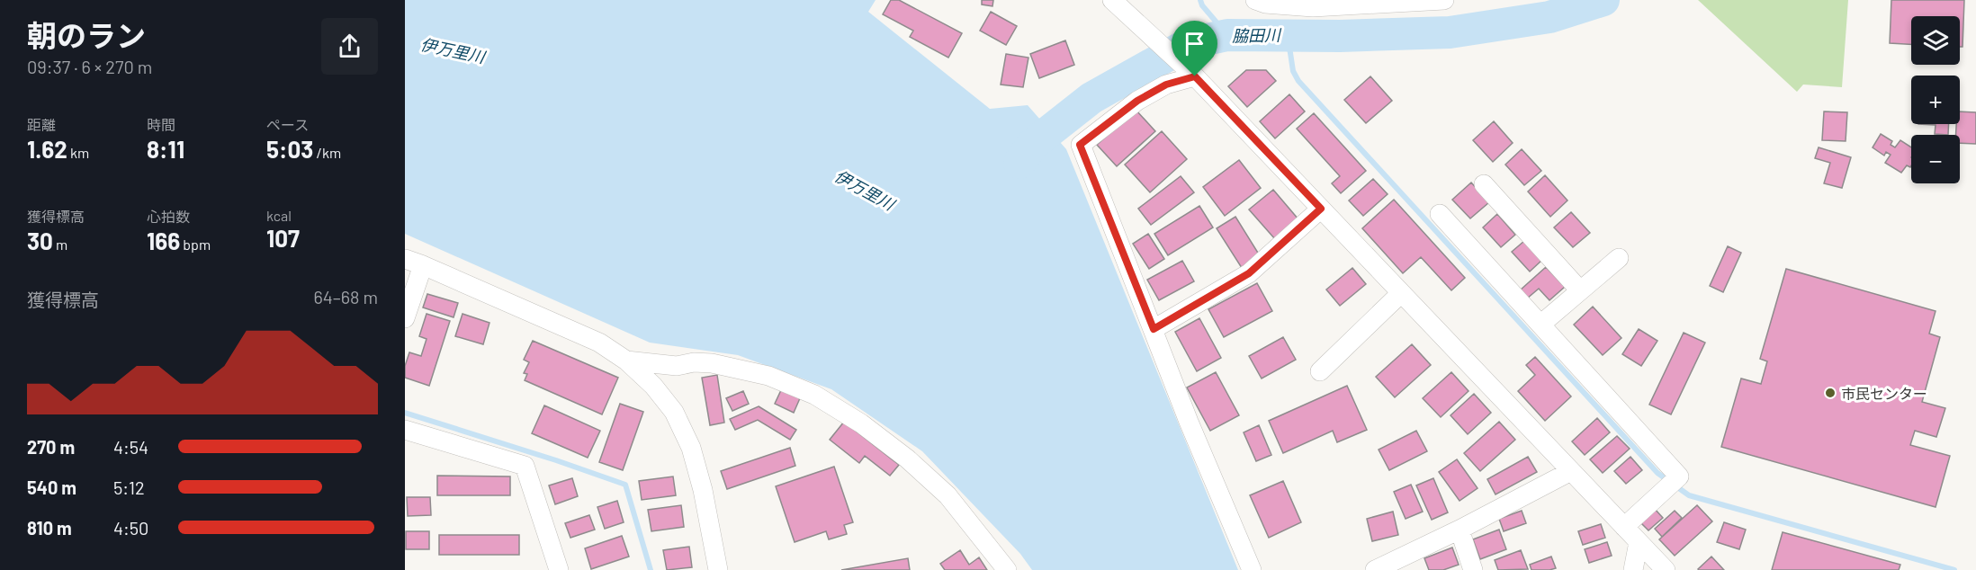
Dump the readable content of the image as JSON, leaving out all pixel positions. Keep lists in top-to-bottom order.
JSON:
{
  "water": ["脇田川", "伊万里川"],
  "places": ["市民センター"],
  "page": {
    "heading": ["朝のラン", "09:37 · 6 × 270 m"],
    "map_buttons": ["+", "−"],
    "stats": [
      ["距離", "1.62 km"],
      ["時間", "8:11"],
      ["ペース", "5:03 /km"],
      ["獲得標高", "30 m"],
      ["心拍数", "166 bpm"],
      ["kcal", "107"]
    ],
    "chart": ["獲得標高", "64–68 m"],
    "list": [
      {
        "name": "270 m",
        "note": "4:54"
      },
      {
        "name": "540 m",
        "note": "5:12"
      },
      {
        "name": "810 m",
        "note": "4:50"
      }
    ]
  }
}
